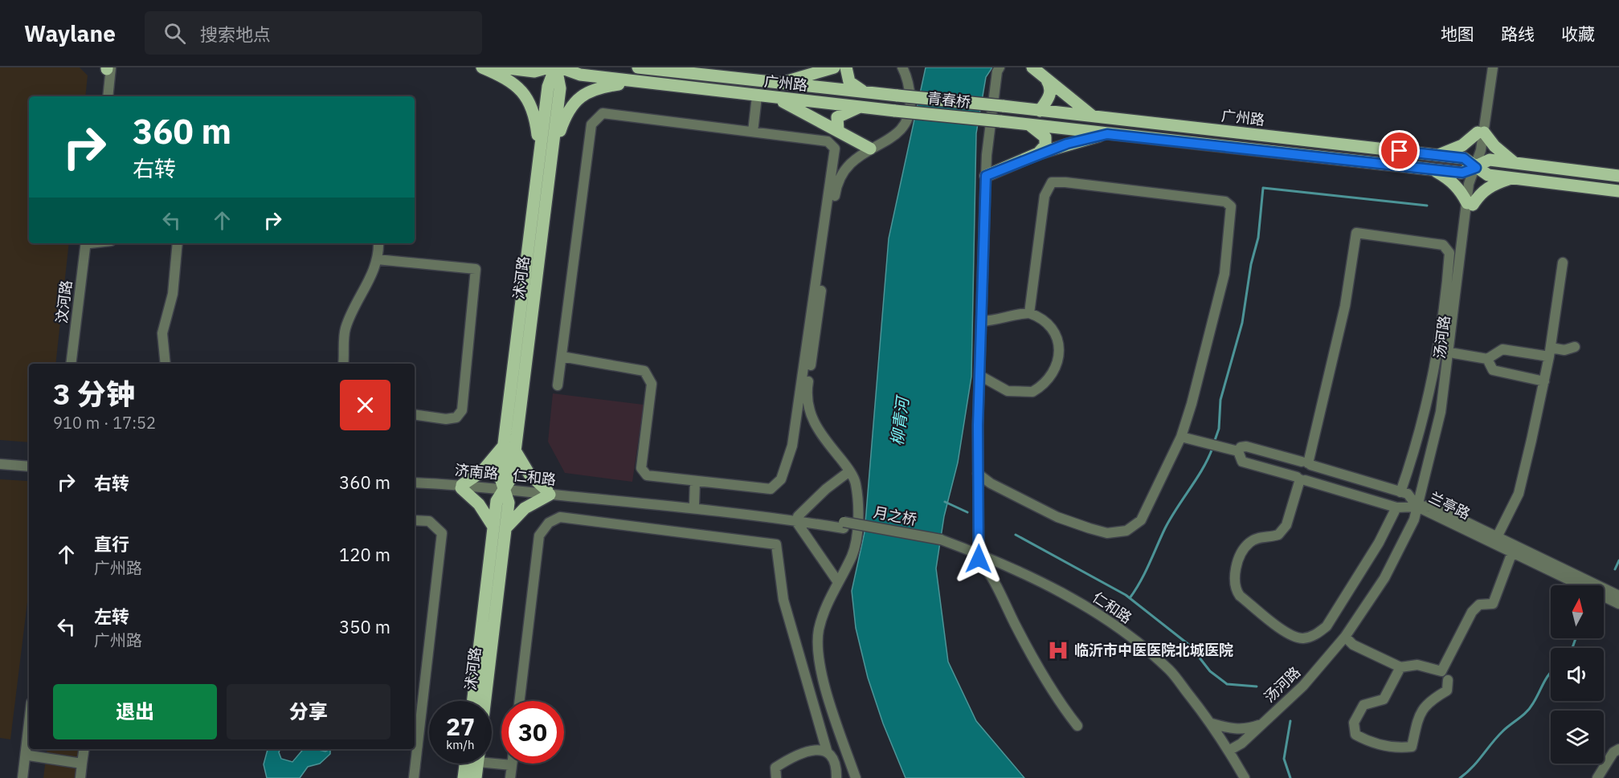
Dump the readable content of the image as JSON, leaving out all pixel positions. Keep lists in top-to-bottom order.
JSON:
{
  "streets": {
    "main road": ["广州路", "青春桥", "沭河路"],
    "street": [
      "汶河路",
      "汤河路",
      "济南路",
      "仁和路",
      "兰亭路",
      "月之桥"
    ]
  },
  "crossings": [
    ["广州路", "青春桥"],
    ["广州路", "汤河路"],
    ["沭河路", "济南路"],
    ["沭河路", "仁和路"],
    ["汤河路", "仁和路"],
    ["汤河路", "兰亭路"],
    ["济南路", "仁和路"],
    ["仁和路", "月之桥"]
  ],
  "water": ["柳青河"],
  "places": {
    "hospital": ["临沂市中医医院北城医院"]
  },
  "north": "top",
  "page": {
    "header": "Waylane",
    "search": "搜索地点",
    "nav": ["地图", "路线", "收藏"],
    "turn": ["360 m", "右转"],
    "heading": ["3 分钟", "910 m · 17:52"],
    "list": [
      {
        "name": "右转",
        "value": "360 m"
      },
      {
        "name": "直行",
        "note": "广州路",
        "value": "120 m"
      },
      {
        "name": "左转",
        "note": "广州路",
        "value": "350 m"
      }
    ],
    "buttons": ["退出", "分享"],
    "speed": "27 km/h",
    "limit": "30"
  }
}
